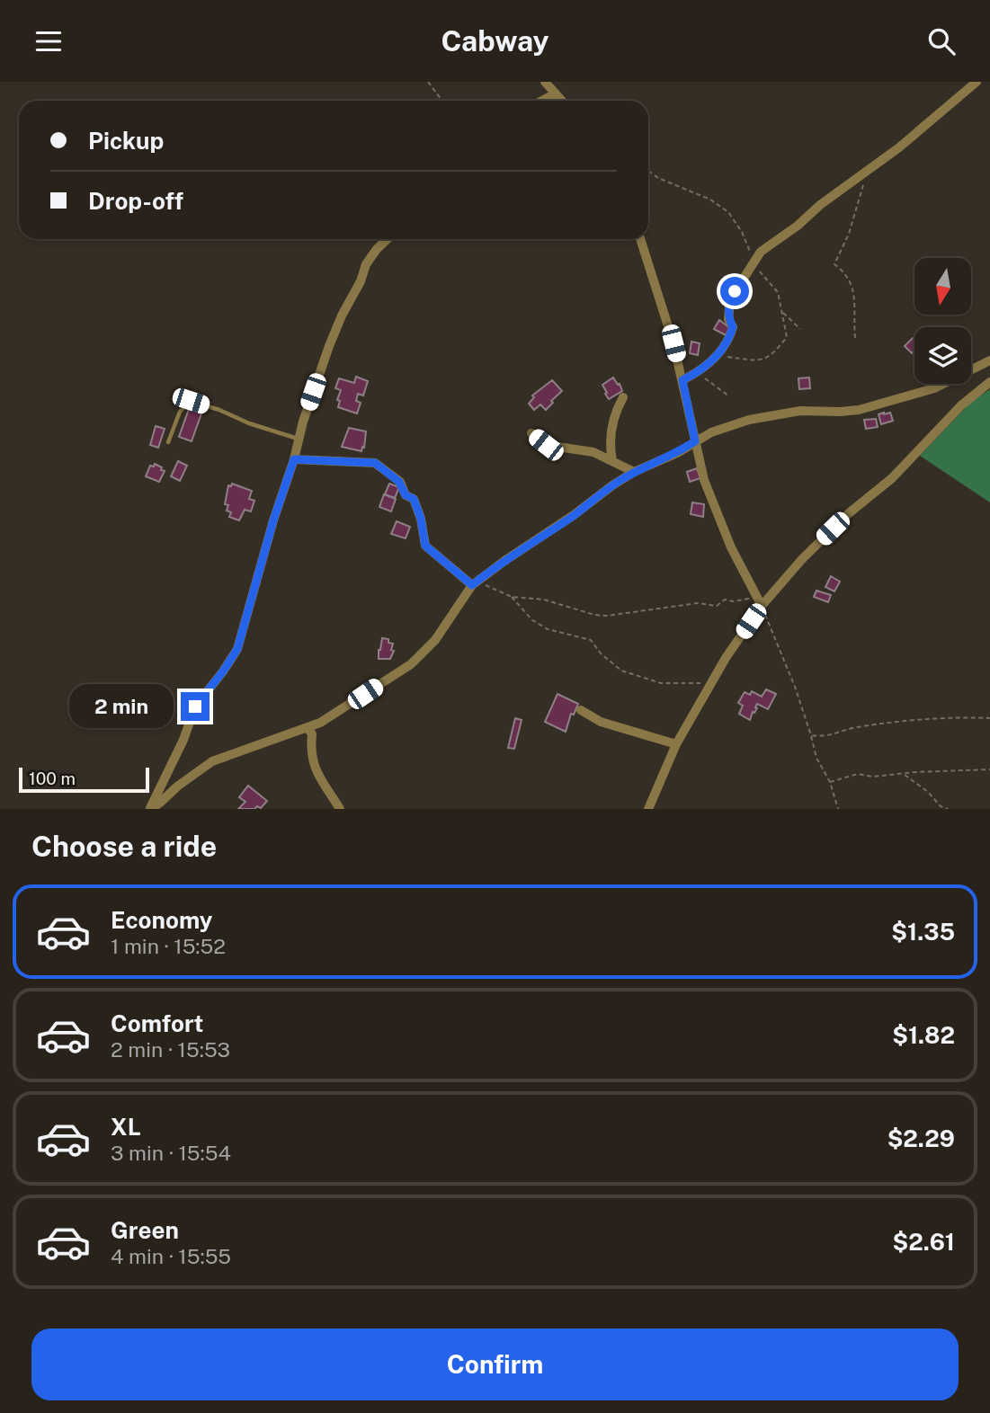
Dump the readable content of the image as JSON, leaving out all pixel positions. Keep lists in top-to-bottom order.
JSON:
{
  "scale_bar": "100 m",
  "north": "bottom",
  "page": {
    "header": "Cabway",
    "banner": ["Pickup", "Drop-off"],
    "bubble": "2 min",
    "scale": "100 m",
    "heading": "Choose a ride",
    "list": [
      {
        "name": "Economy",
        "note": "1 min · 15:52",
        "value": "$1.35"
      },
      {
        "name": "Comfort",
        "note": "2 min · 15:53",
        "value": "$1.82"
      },
      {
        "name": "XL",
        "note": "3 min · 15:54",
        "value": "$2.29"
      },
      {
        "name": "Green",
        "note": "4 min · 15:55",
        "value": "$2.61"
      }
    ],
    "buttons": "Confirm"
  }
}
